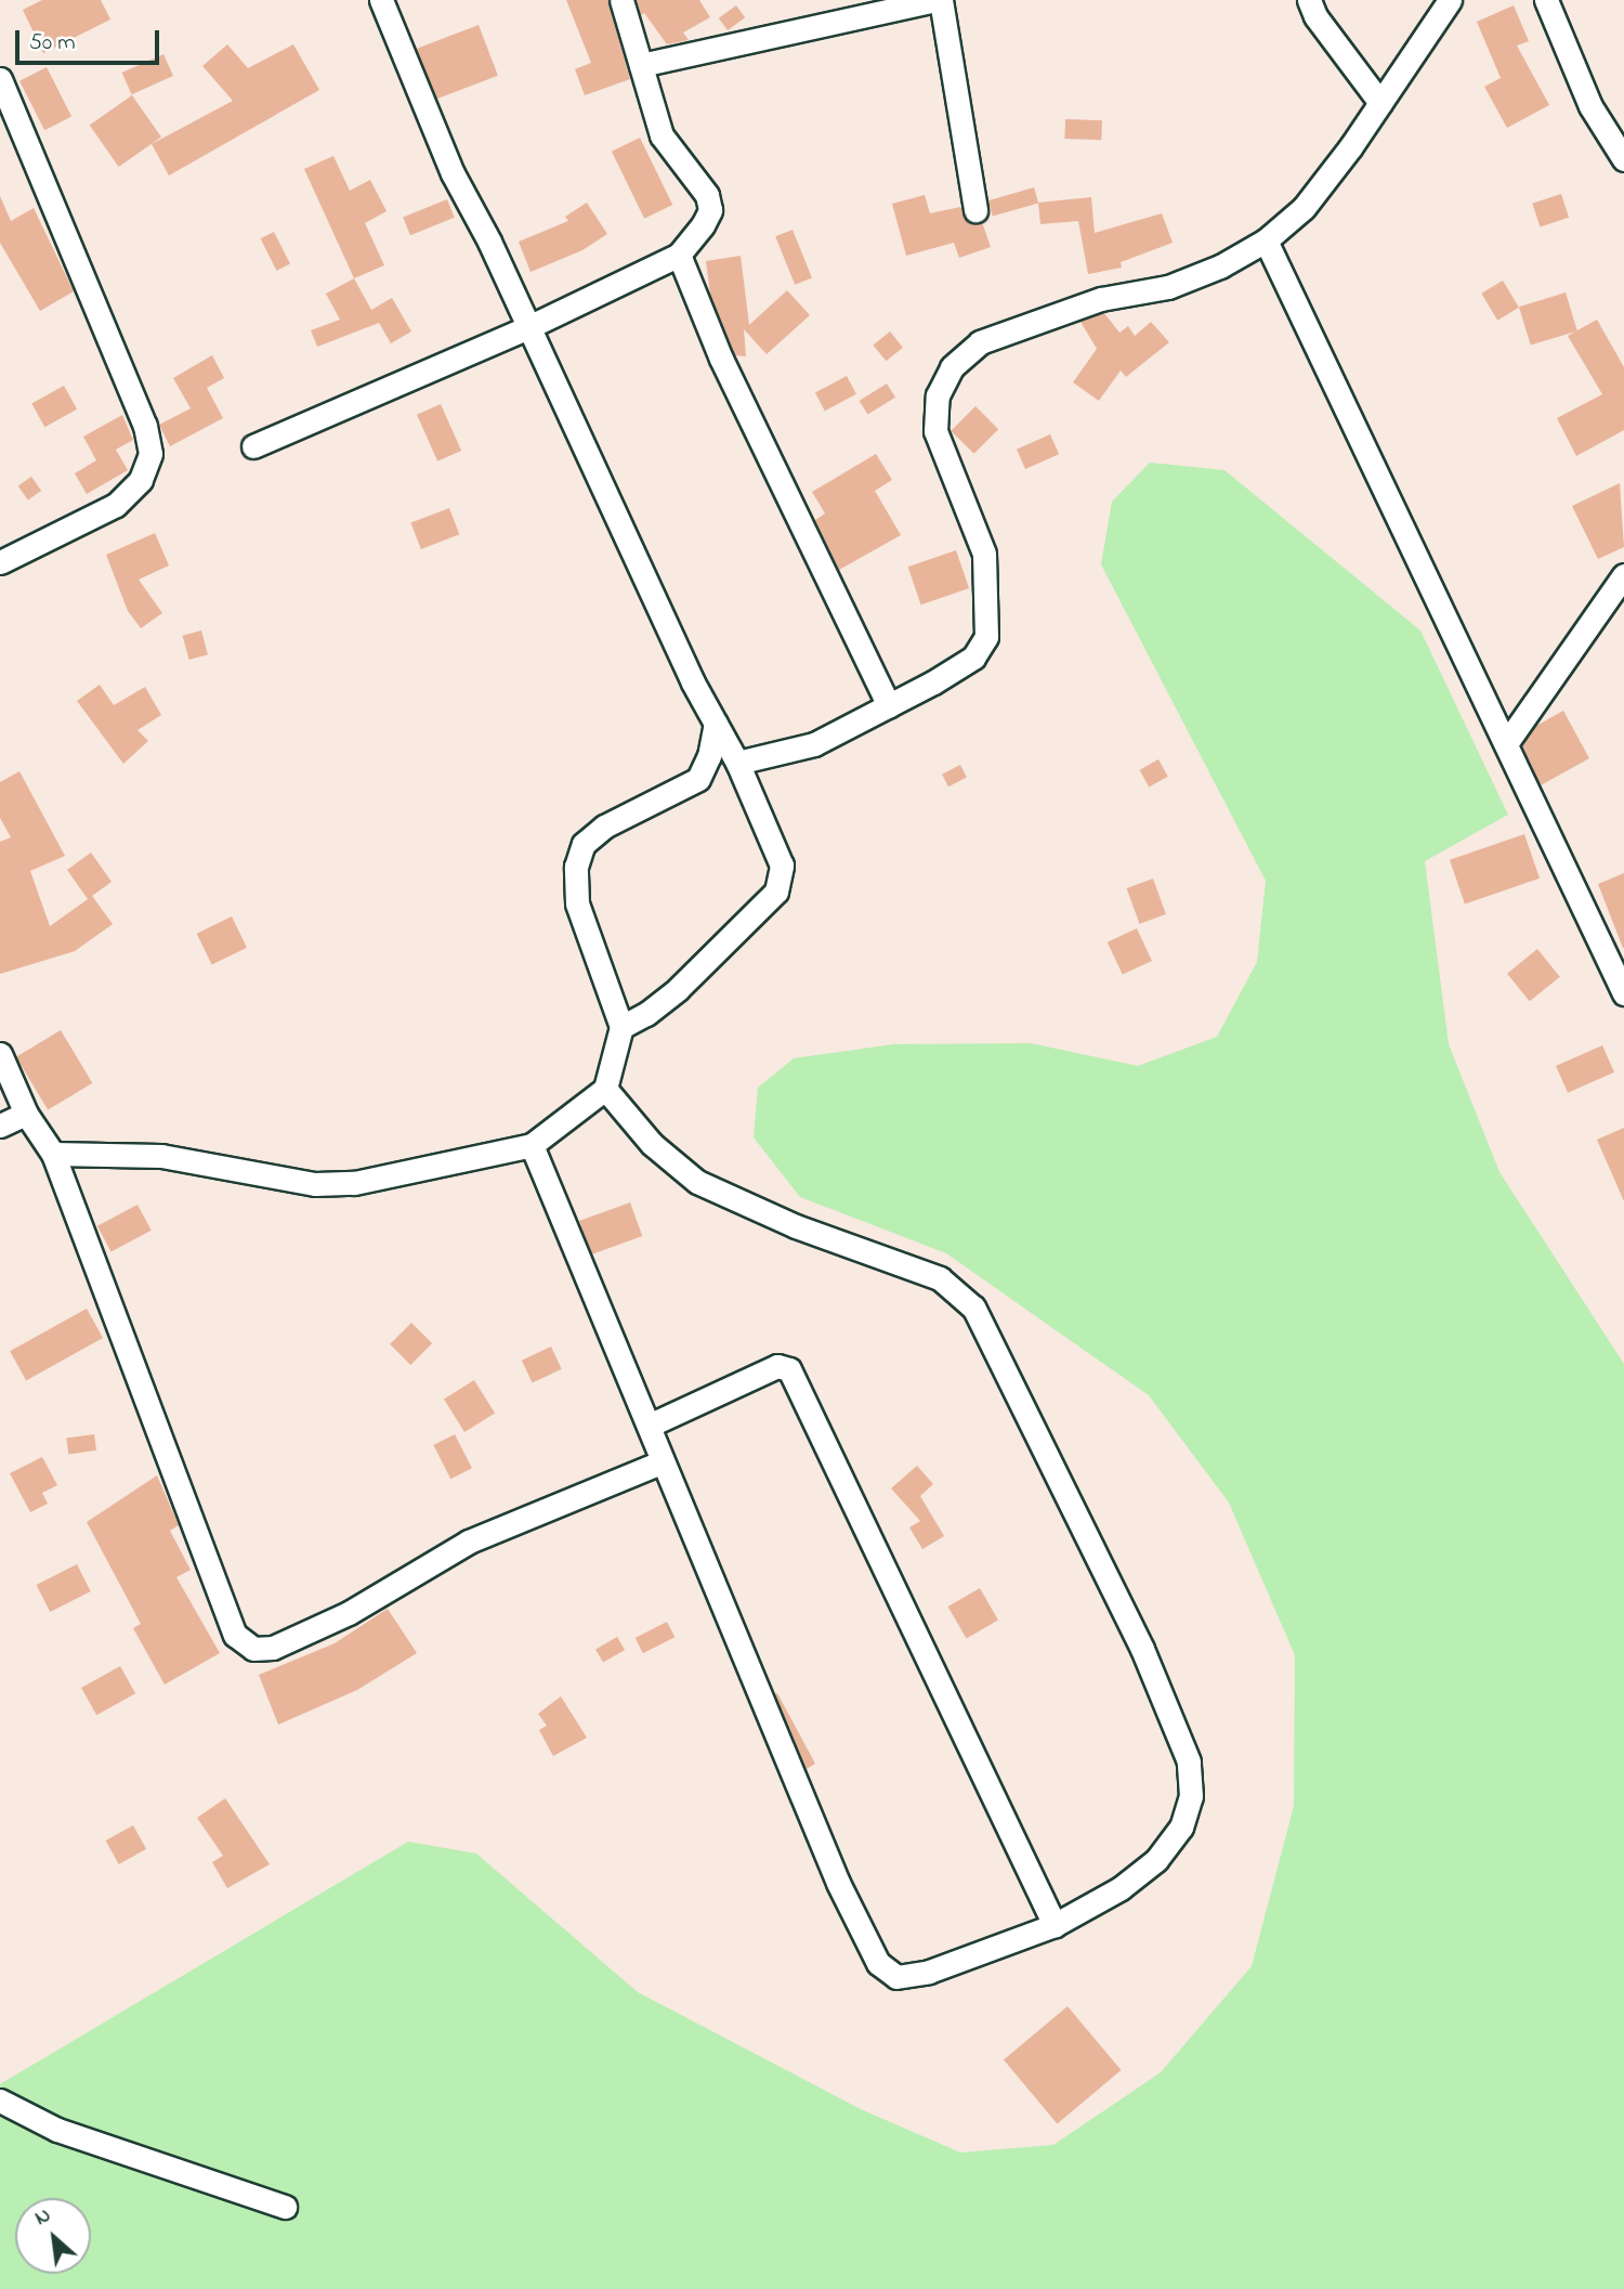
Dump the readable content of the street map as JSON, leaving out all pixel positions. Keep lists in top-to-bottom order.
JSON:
{
  "scale_bar": "50 m",
  "north": "top left"
}
